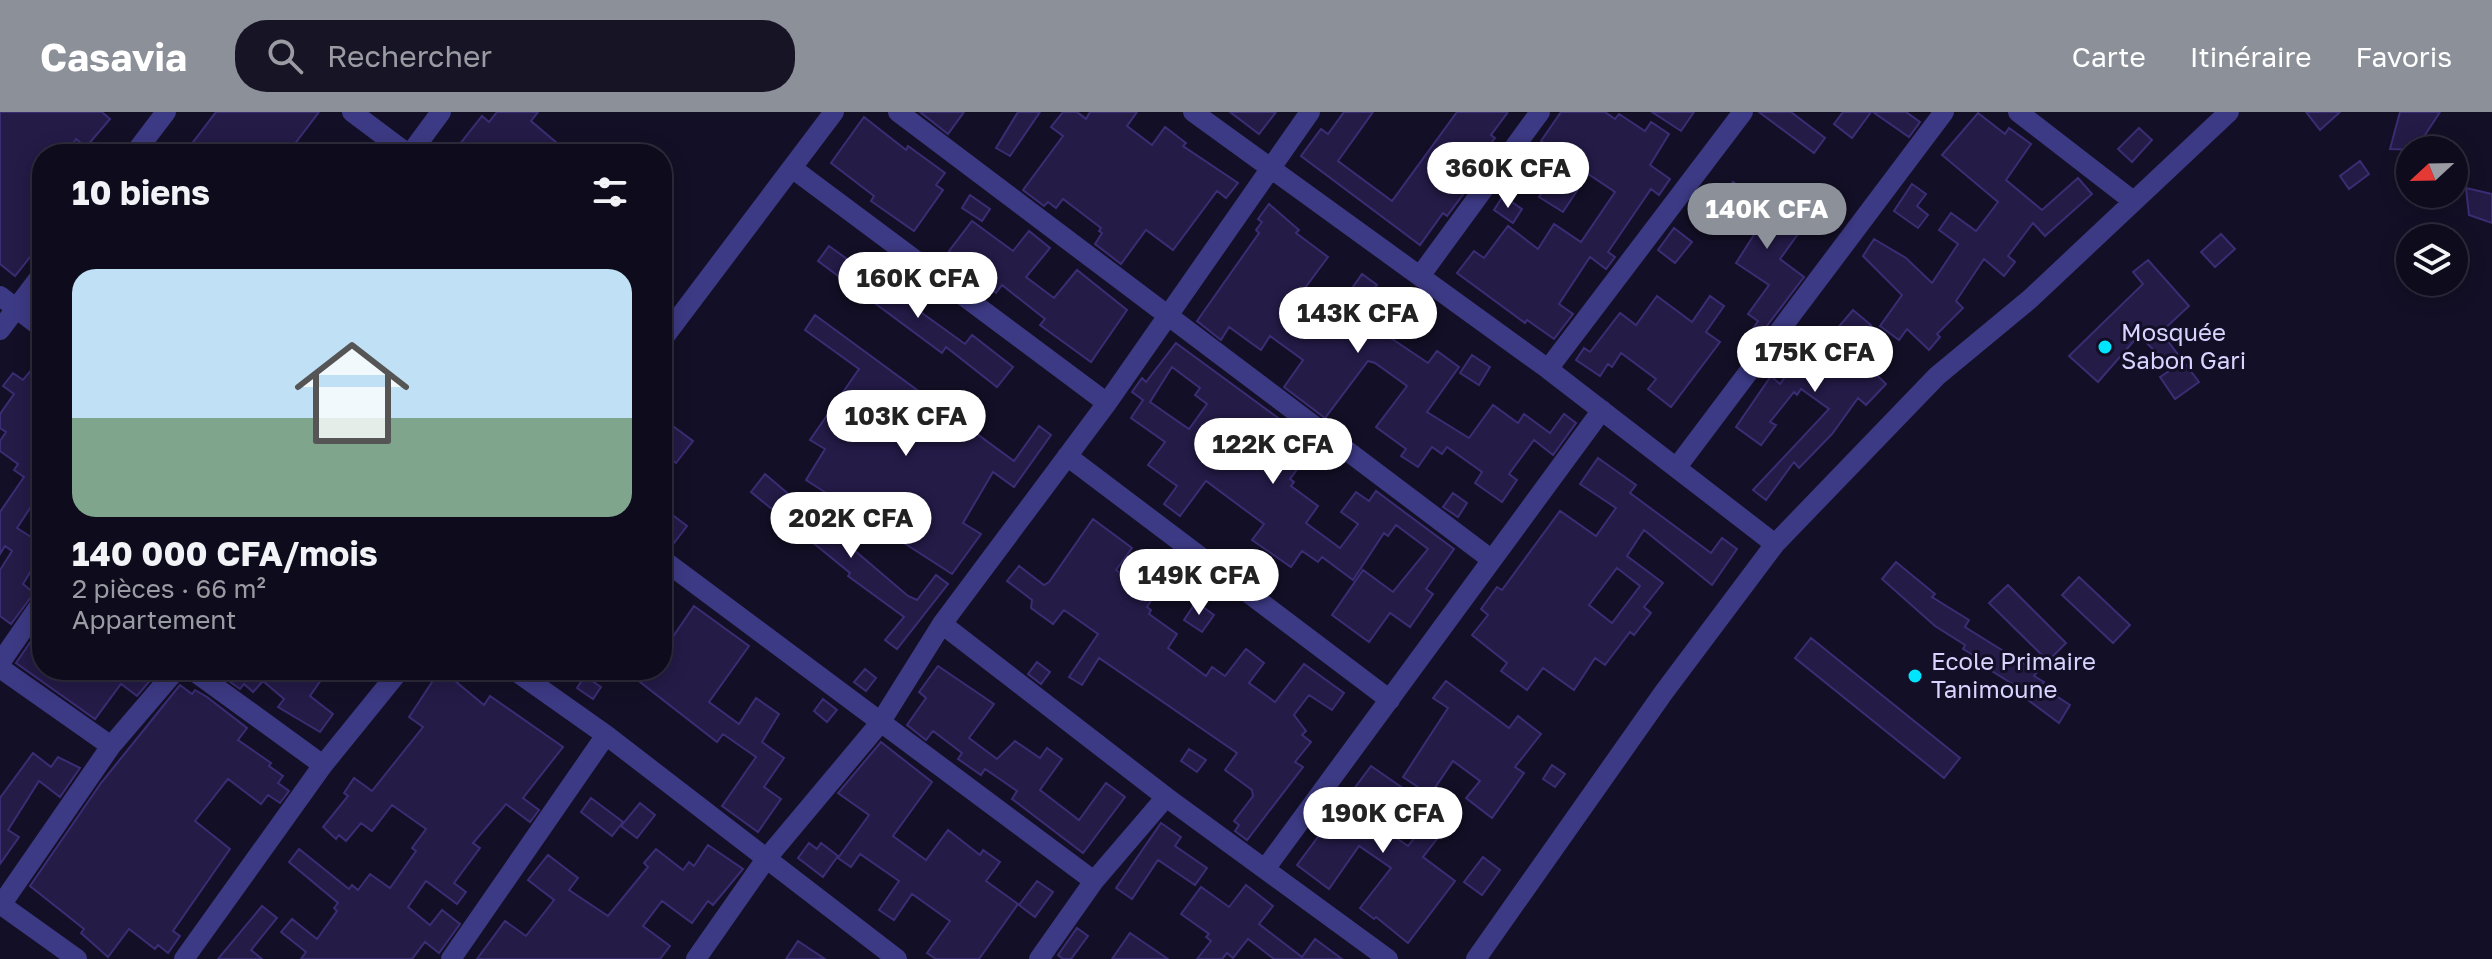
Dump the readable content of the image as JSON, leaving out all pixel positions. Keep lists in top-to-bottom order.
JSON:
{
  "places": ["Mosquée Sabon Gari", "Ecole Primaire Tanimoune"],
  "north": "left",
  "page": {
    "header": "Casavia",
    "search": "Rechercher",
    "nav": ["Carte", "Itinéraire", "Favoris"],
    "price": [
      "360K CFA",
      "140K CFA",
      "160K CFA",
      "143K CFA",
      "175K CFA",
      "103K CFA",
      "122K CFA",
      "202K CFA",
      "149K CFA",
      "190K CFA"
    ],
    "heading": "10 biens",
    "list": [
      {
        "name": "140 000 CFA/mois",
        "note": "2 pièces · 66 m² · Appartement"
      }
    ]
  }
}
